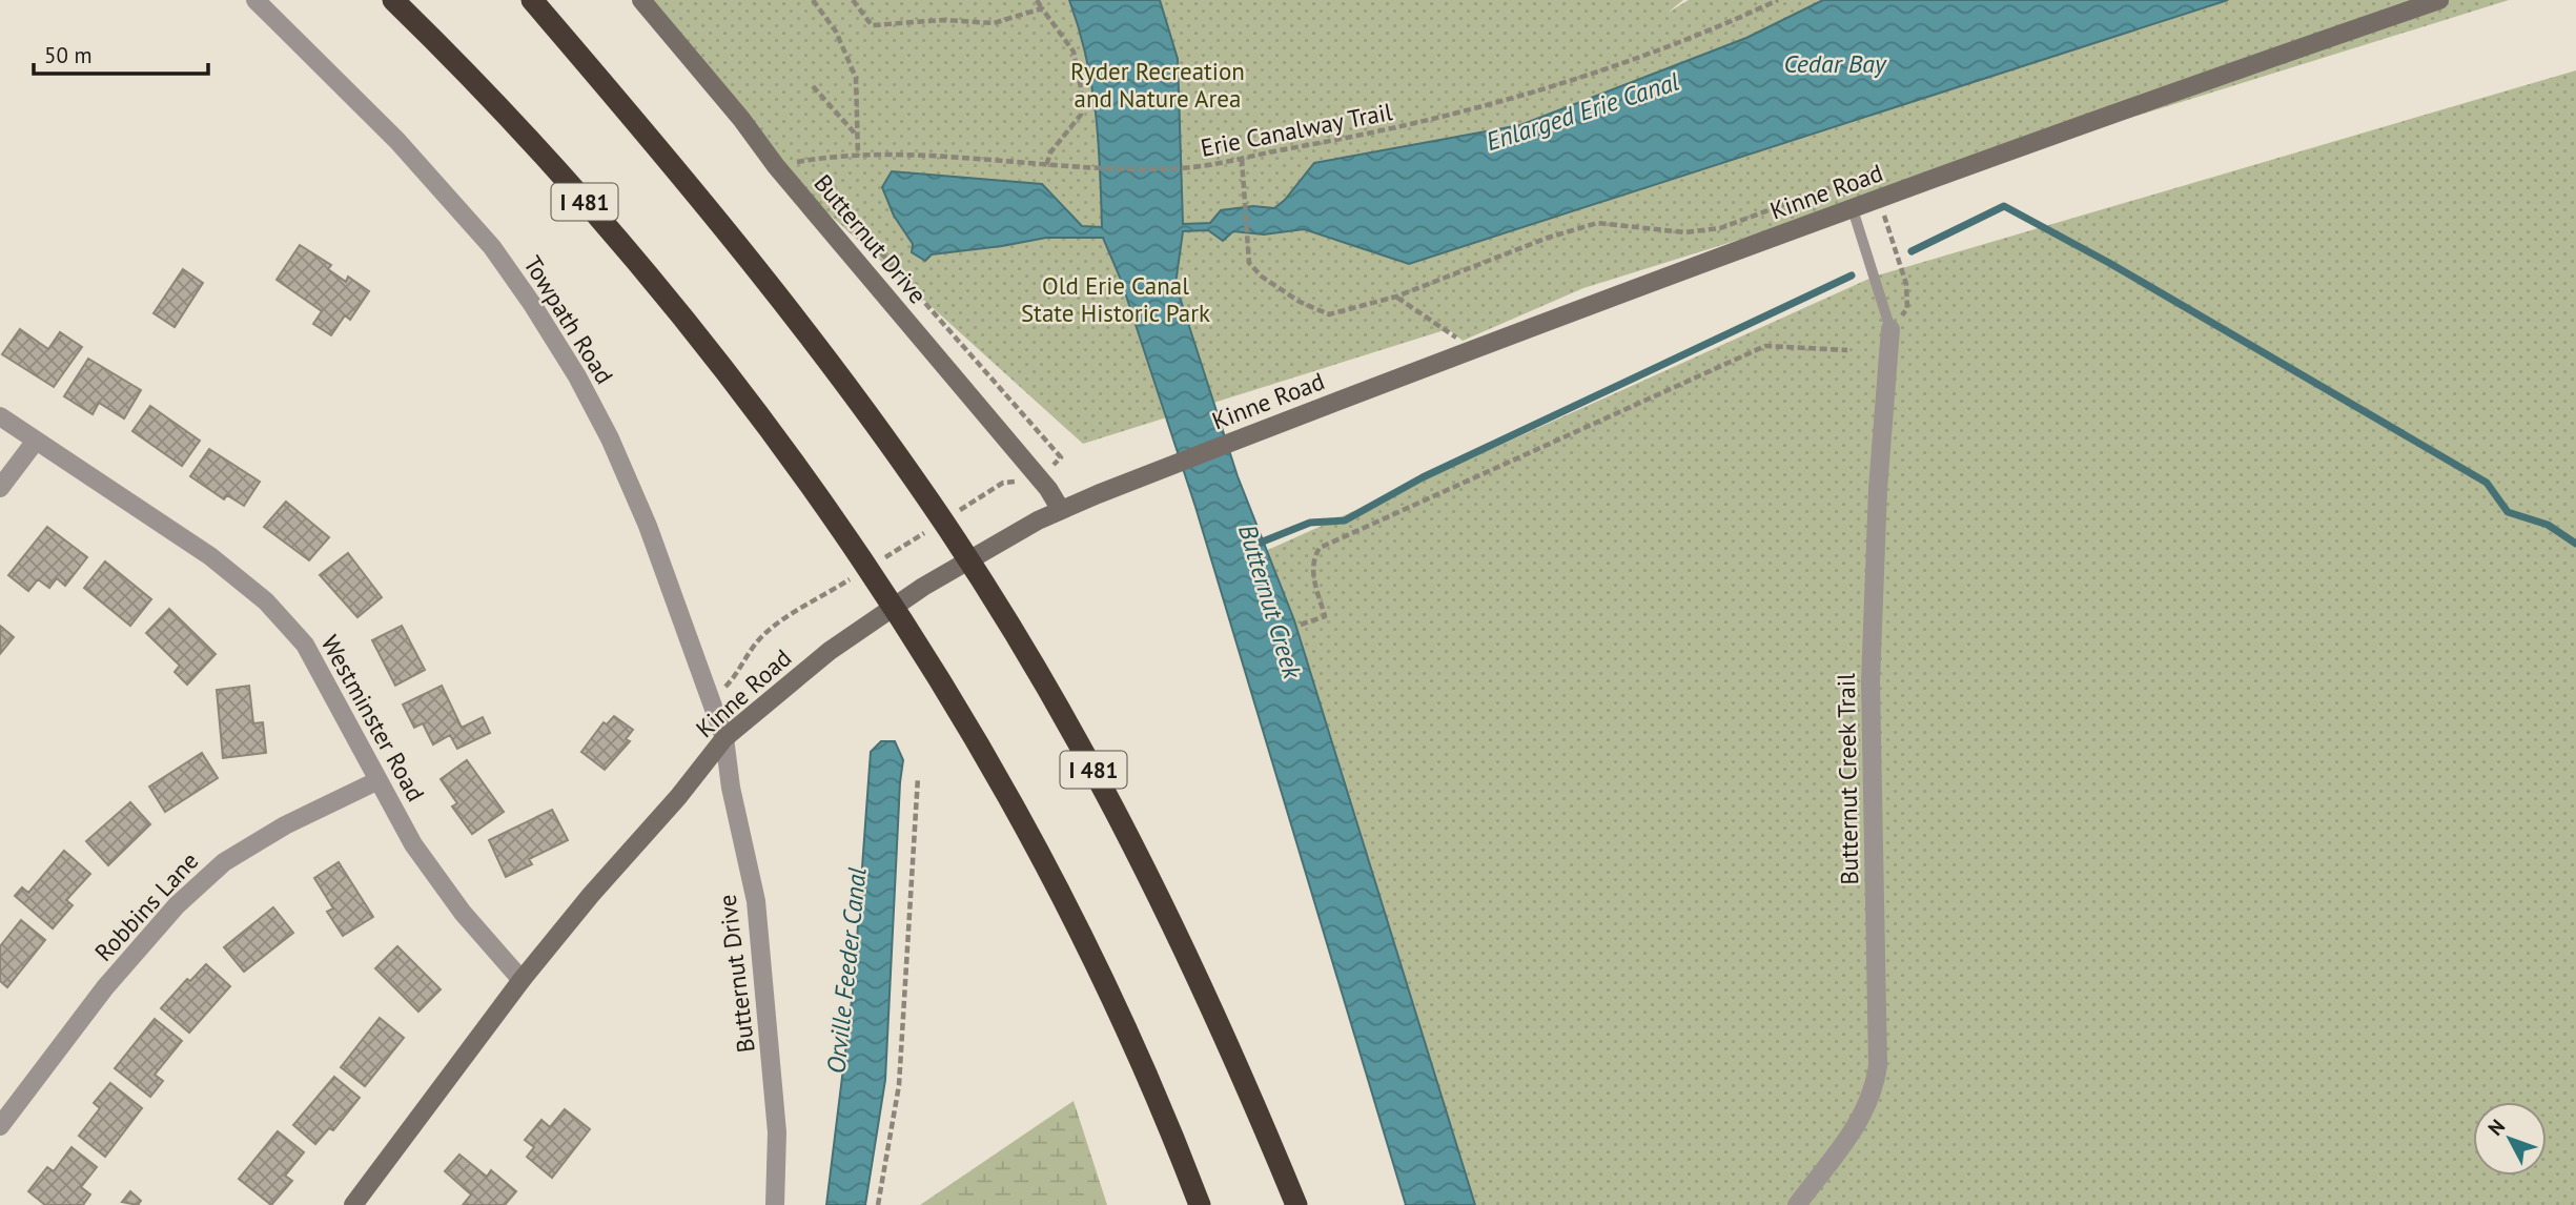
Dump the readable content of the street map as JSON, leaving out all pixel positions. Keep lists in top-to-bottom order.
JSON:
{
  "streets": {
    "highway": ["I 481"],
    "street": [
      "Kinne Road",
      "Butternut Drive",
      "Towpath Road",
      "Westminster Road",
      "Butternut Creek Trail",
      "Robbins Lane"
    ],
    "path": ["Erie Canalway Trail"]
  },
  "crossings": [
    ["Kinne Road", "Butternut Drive"],
    ["Kinne Road", "Towpath Road"],
    ["Kinne Road", "Westminster Road"],
    ["Butternut Drive", "Towpath Road"],
    ["Westminster Road", "Robbins Lane"]
  ],
  "water": [
    "Cedar Bay",
    "Enlarged Erie Canal",
    "Butternut Creek",
    "Orville Feeder Canal"
  ],
  "parks": ["Ryder Recreation and Nature Area", "Old Erie Canal State Historic Park"],
  "scale_bar": "50 m",
  "north": "top left"
}
